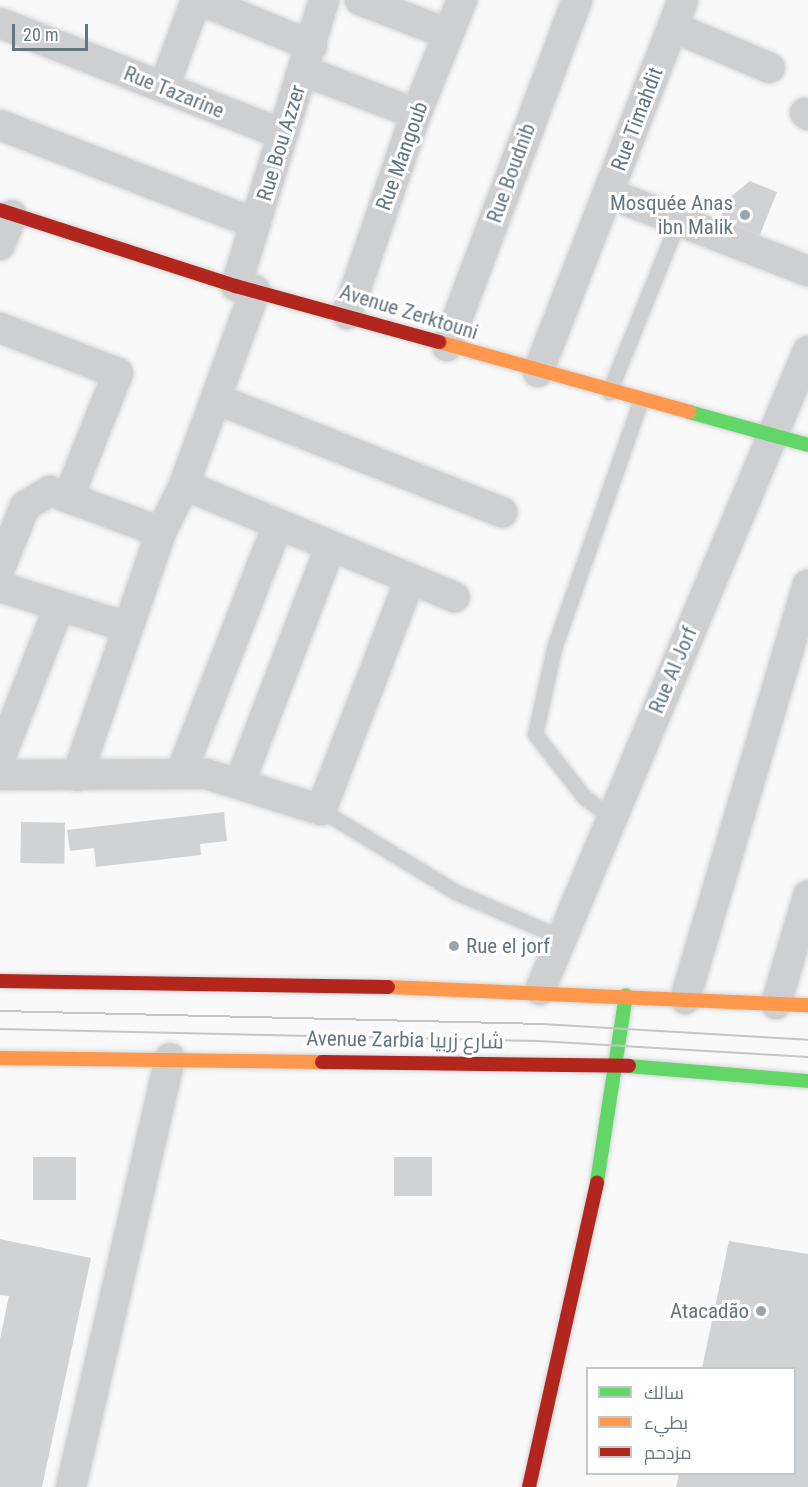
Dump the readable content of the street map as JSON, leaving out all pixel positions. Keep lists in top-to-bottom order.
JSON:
{
  "streets": {
    "main road": ["Avenue Zerktouni", "Avenue Zarbia شارع زربيا"],
    "street": [
      "Rue Tazarine",
      "Rue Timahdit",
      "Rue Bou Azzer",
      "Rue Mangoub",
      "Rue Boudnib",
      "Rue Al Jorf"
    ]
  },
  "crossings": [
    ["Rue Tazarine", "Rue Bou Azzer"],
    ["Rue Timahdit", "Avenue Zerktouni"],
    ["Rue Bou Azzer", "Avenue Zerktouni"],
    ["Rue Mangoub", "Avenue Zerktouni"],
    ["Rue Boudnib", "Avenue Zerktouni"],
    ["Avenue Zerktouni", "Rue Al Jorf"]
  ],
  "places": ["Mosquée Anas ibn Malik", "Rue el jorf", "Atacadão"],
  "legend": ["سالك", "بطيء", "مزدحم"],
  "scale_bar": "20 m"
}
